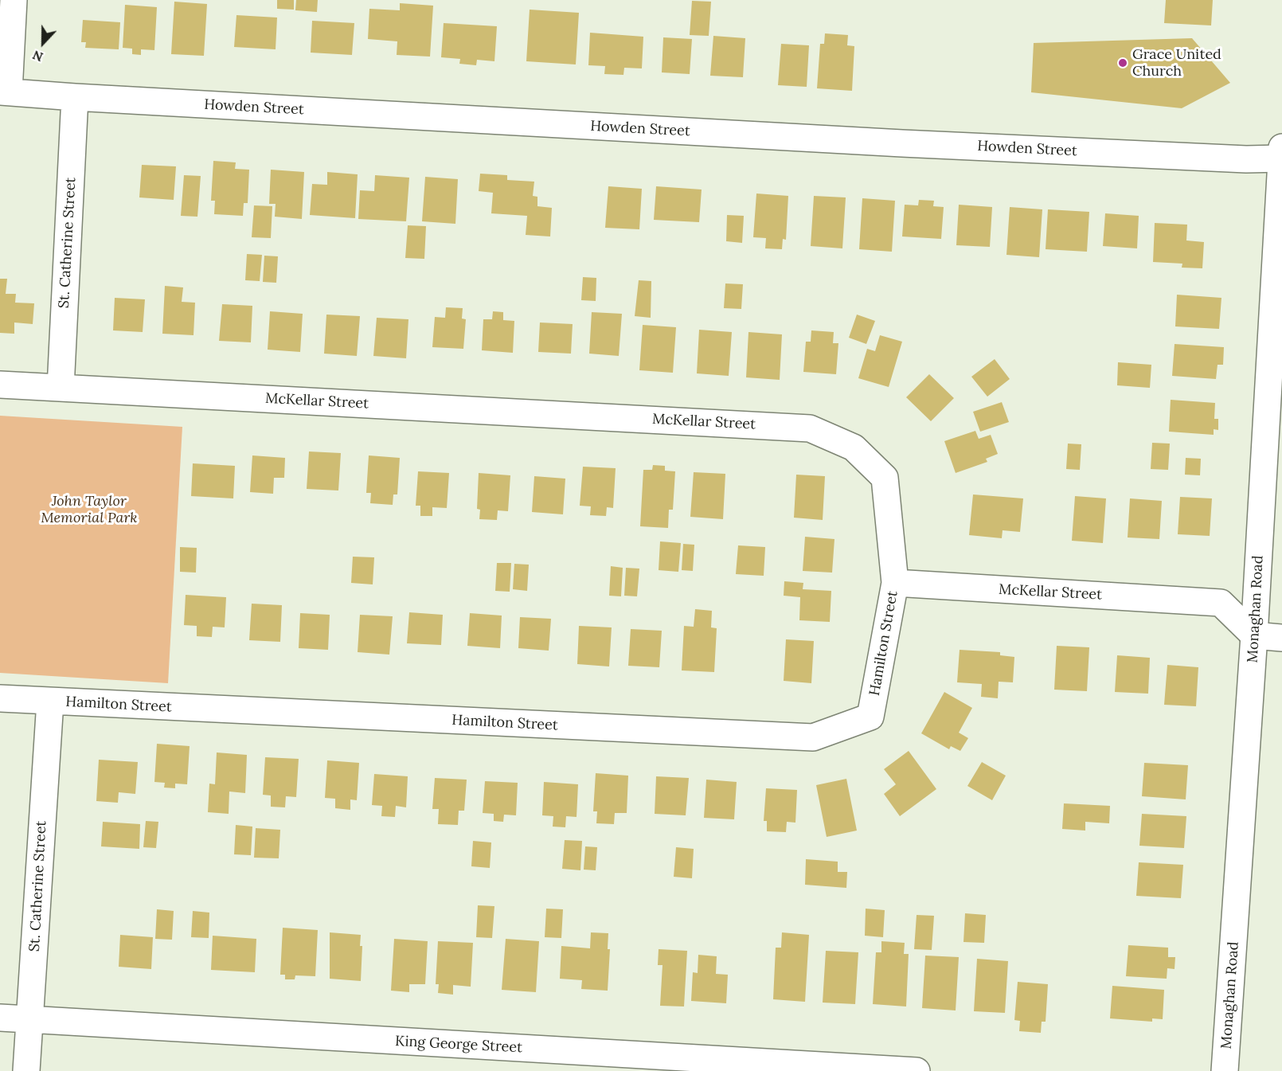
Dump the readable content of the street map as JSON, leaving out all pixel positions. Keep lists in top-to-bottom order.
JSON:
{
  "streets": {
    "street": [
      "Howden Street",
      "St. Catherine Street",
      "McKellar Street",
      "Monaghan Road",
      "Hamilton Street",
      "King George Street"
    ]
  },
  "crossings": [
    ["Howden Street", "St. Catherine Street"],
    ["Howden Street", "Monaghan Road"],
    ["St. Catherine Street", "McKellar Street"],
    ["St. Catherine Street", "Hamilton Street"],
    ["St. Catherine Street", "King George Street"],
    ["McKellar Street", "Monaghan Road"],
    ["McKellar Street", "Hamilton Street"]
  ],
  "parks": ["John Taylor Memorial Park"],
  "places": ["Grace United Church"],
  "north": "bottom"
}
